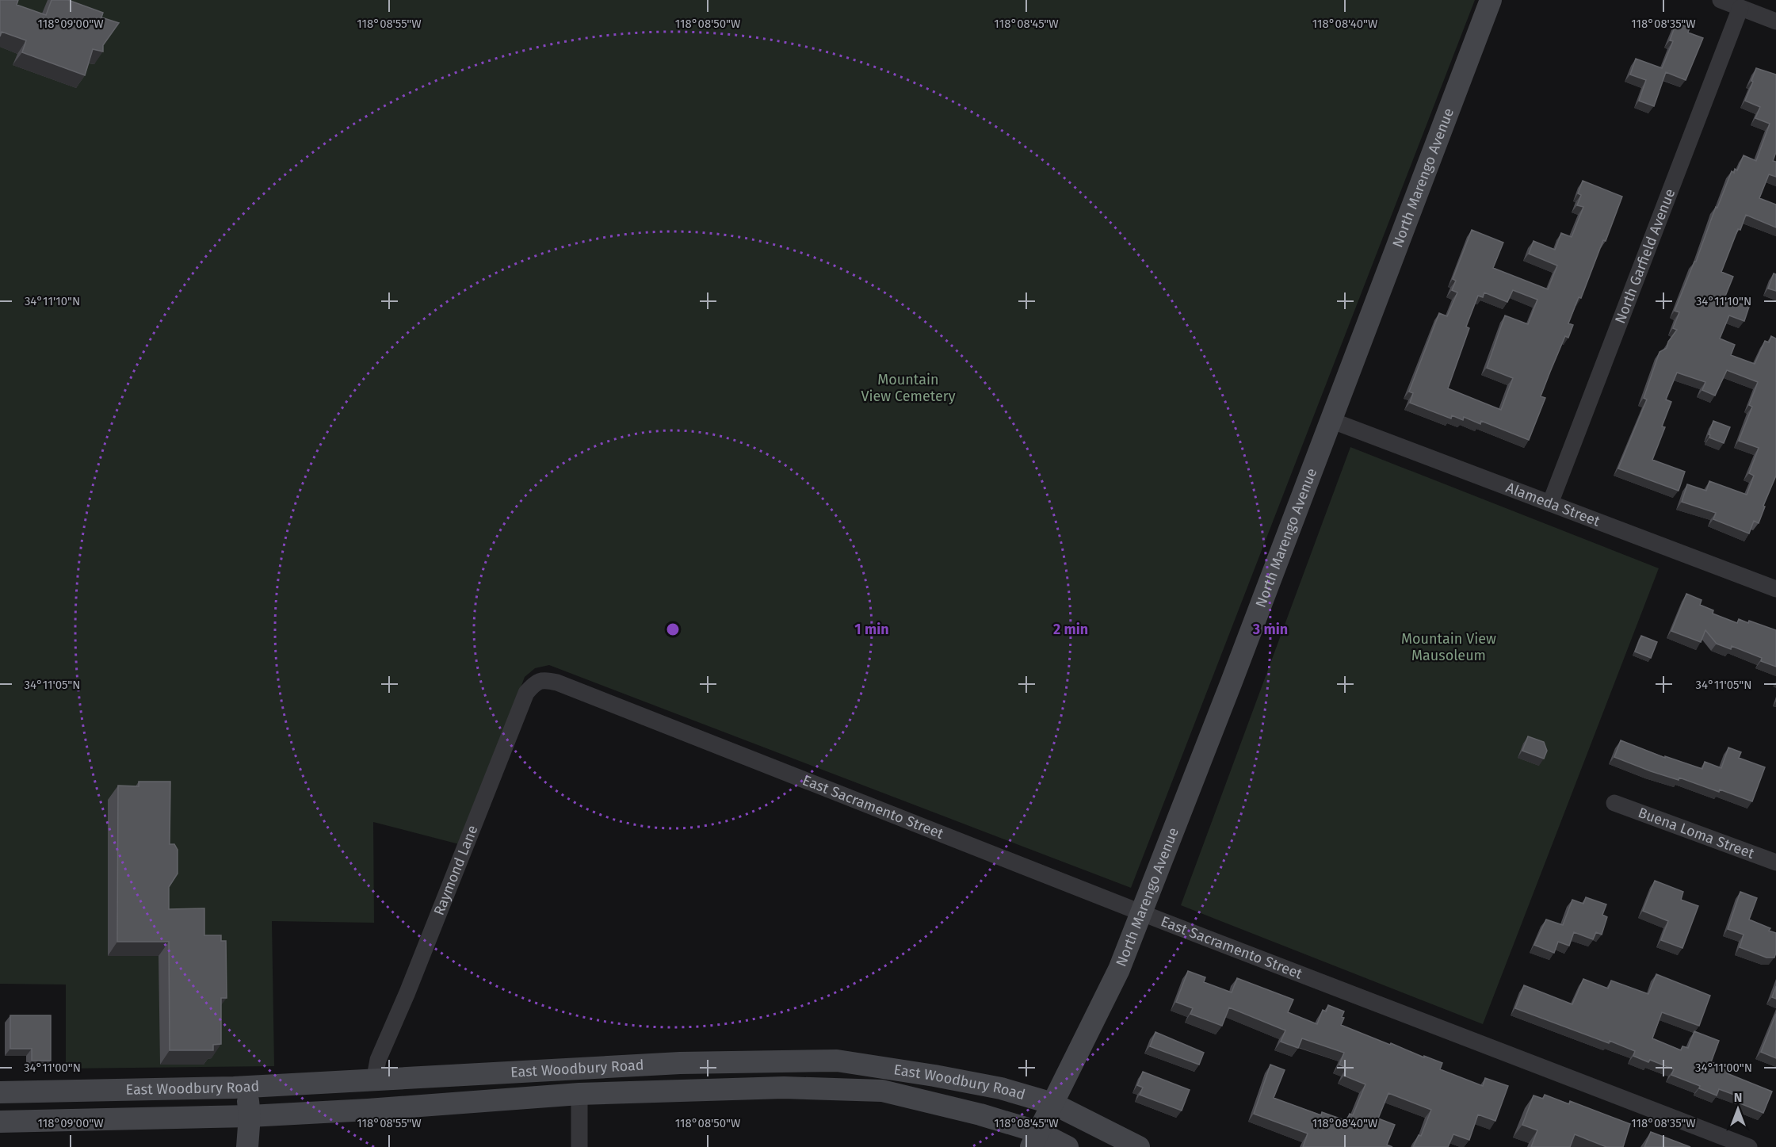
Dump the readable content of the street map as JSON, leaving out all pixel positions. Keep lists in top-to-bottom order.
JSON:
{
  "streets": {
    "main road": ["North Marengo Avenue", "East Woodbury Road"],
    "street": [
      "North Garfield Avenue",
      "Alameda Street",
      "East Sacramento Street",
      "Buena Loma Street",
      "Raymond Lane"
    ]
  },
  "crossings": [
    ["North Marengo Avenue", "Alameda Street"],
    ["North Marengo Avenue", "East Sacramento Street"],
    ["North Marengo Avenue", "East Woodbury Road"],
    ["North Garfield Avenue", "Alameda Street"],
    ["East Sacramento Street", "Raymond Lane"],
    ["Raymond Lane", "East Woodbury Road"]
  ],
  "parks": ["Mountain View Cemetery", "Mountain View Mausoleum"],
  "north": "top",
  "coordinates": [
    "118°09'00\"W",
    "118°08'55\"W",
    "118°08'50\"W",
    "118°08'45\"W",
    "118°08'40\"W",
    "118°08'35\"W",
    "34°11'10\"N",
    "34°11'05\"N",
    "34°11'00\"N"
  ],
  "rings": ["1 min", "2 min", "3 min"]
}
